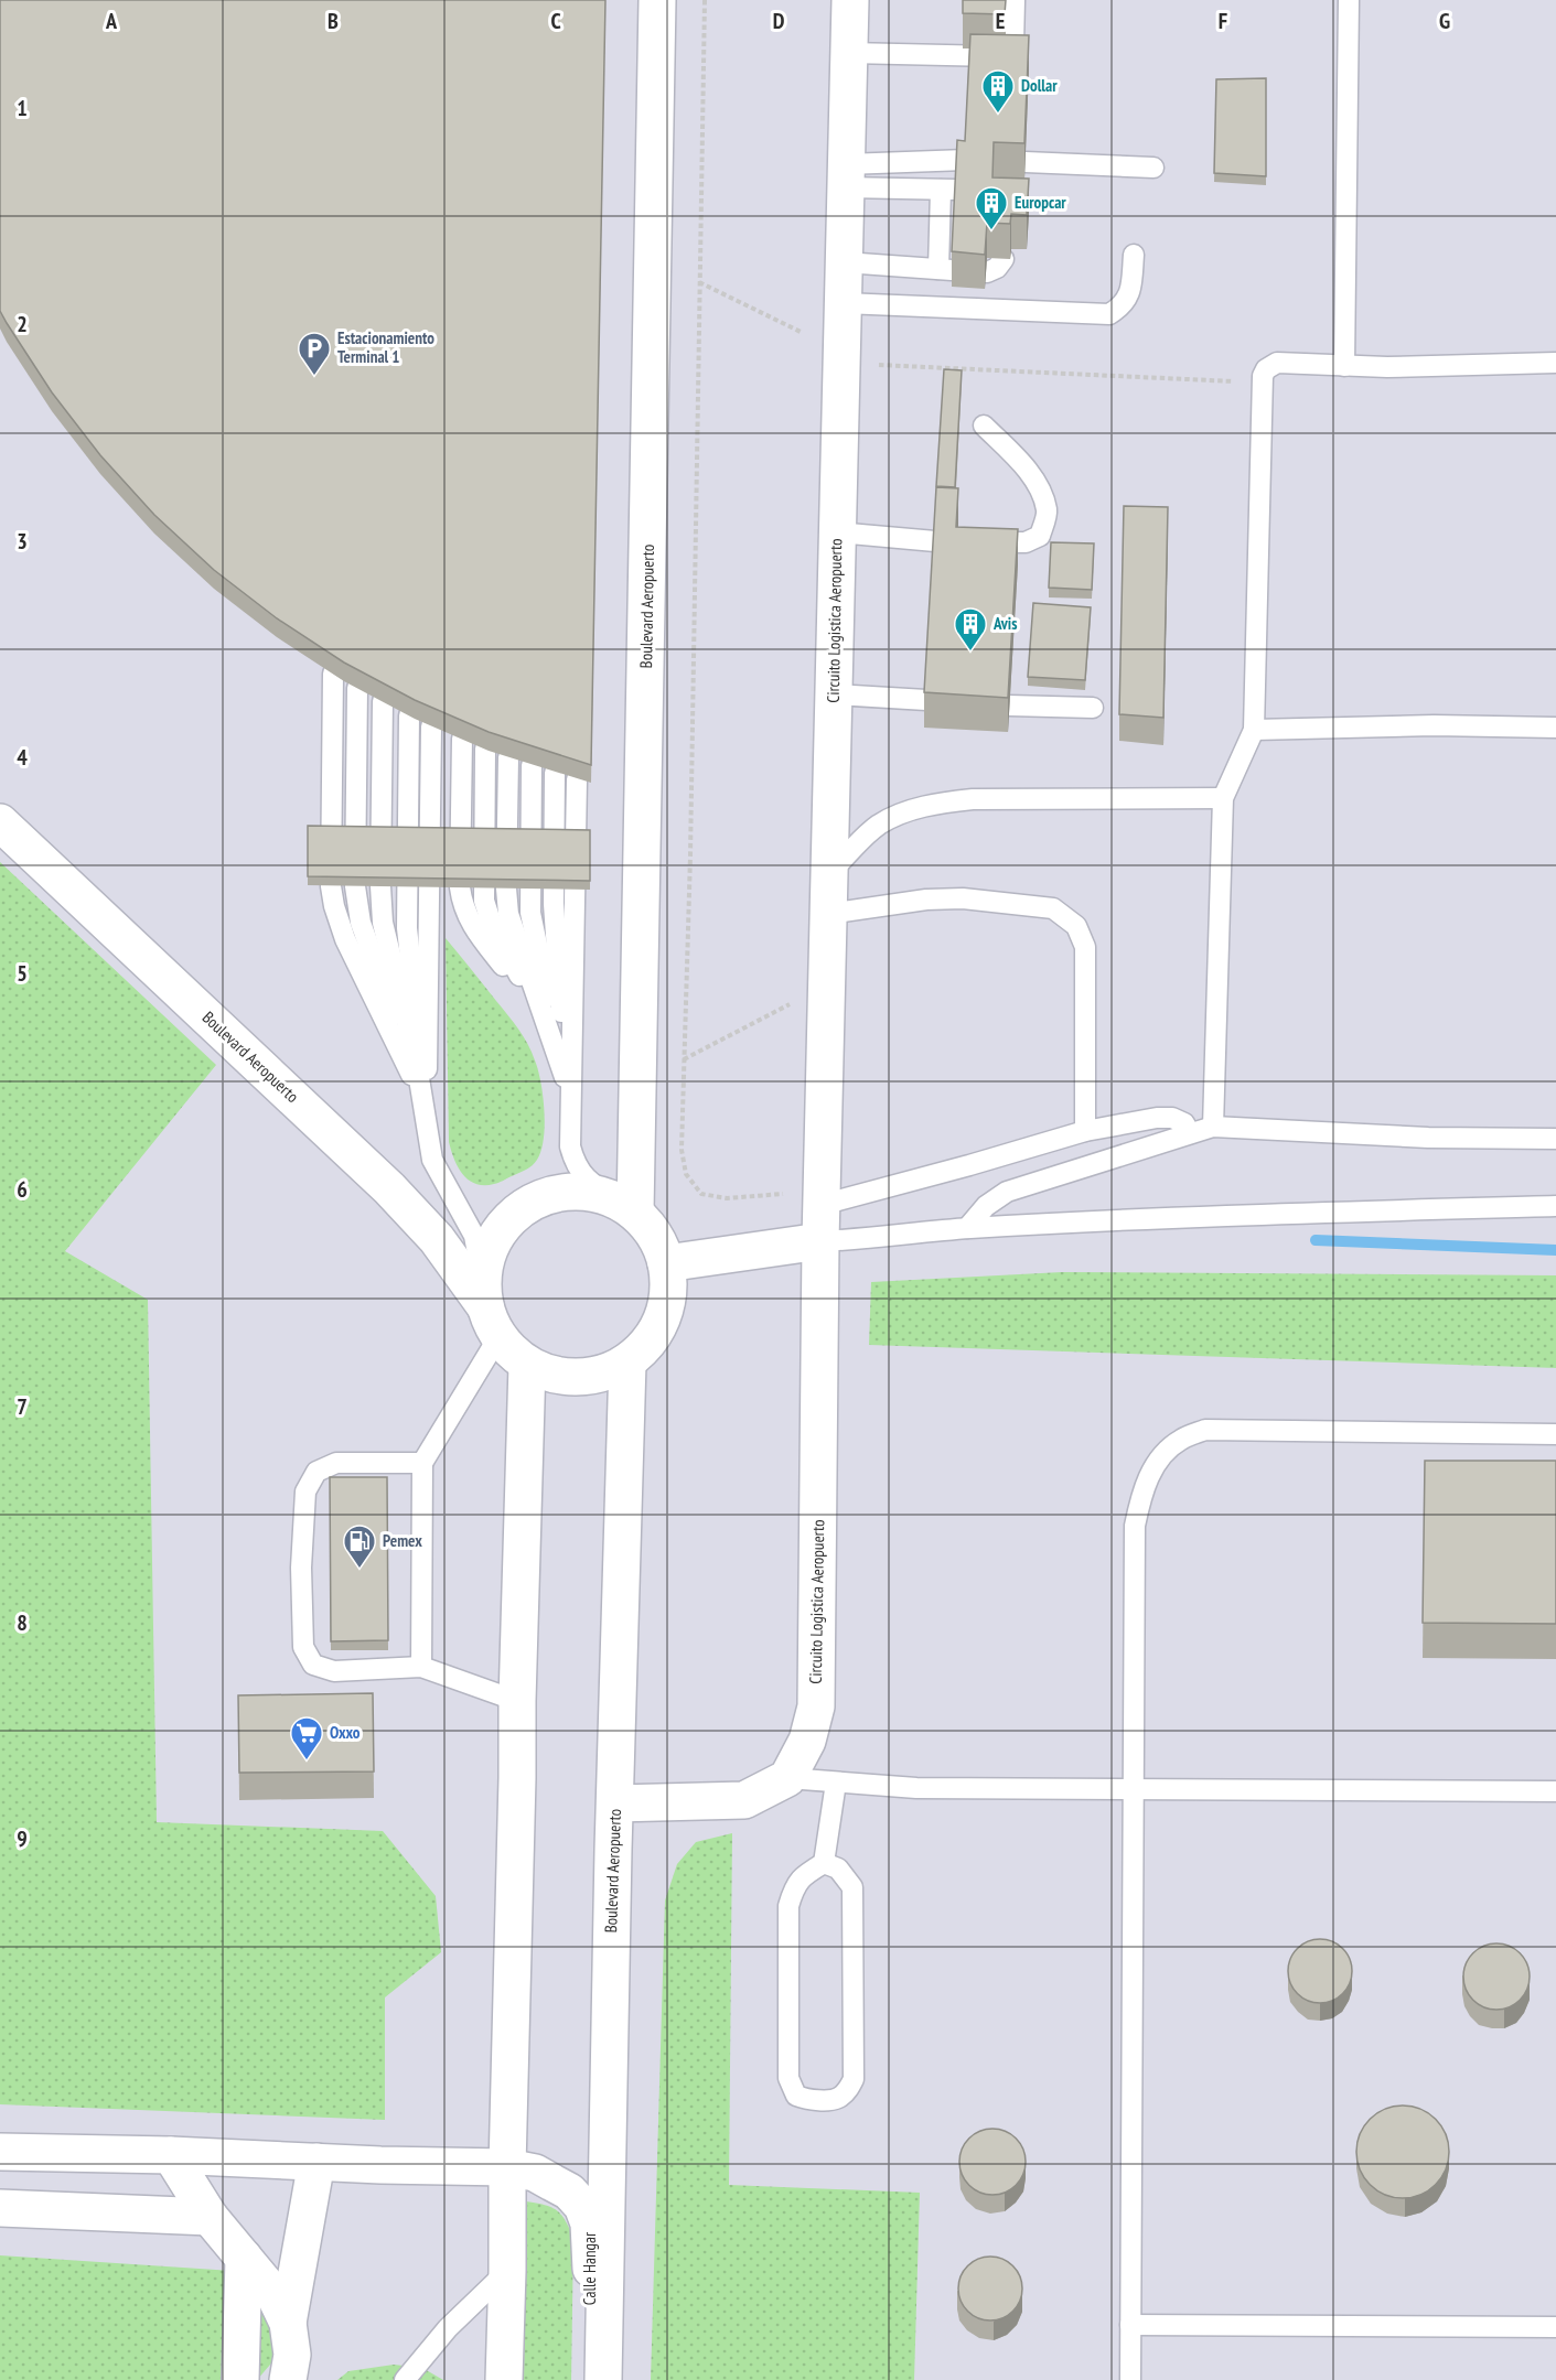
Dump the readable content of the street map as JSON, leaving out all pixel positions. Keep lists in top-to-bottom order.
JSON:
{
  "streets": {
    "street": ["Boulevard Aeropuerto", "Circuito Logistica Aeropuerto", "Calle Hangar"]
  },
  "places": {
    "building": ["Dollar", "Europcar", "Avis"],
    "parking": ["Estacionamiento Terminal 1"],
    "fuel station": ["Pemex"],
    "supermarket": ["Oxxo"]
  },
  "grid": {
    "columns": [
      "A",
      "B",
      "C",
      "D",
      "E",
      "F",
      "G"
    ],
    "rows": [
      "1",
      "2",
      "3",
      "4",
      "5",
      "6",
      "7",
      "8",
      "9"
    ]
  }
}
